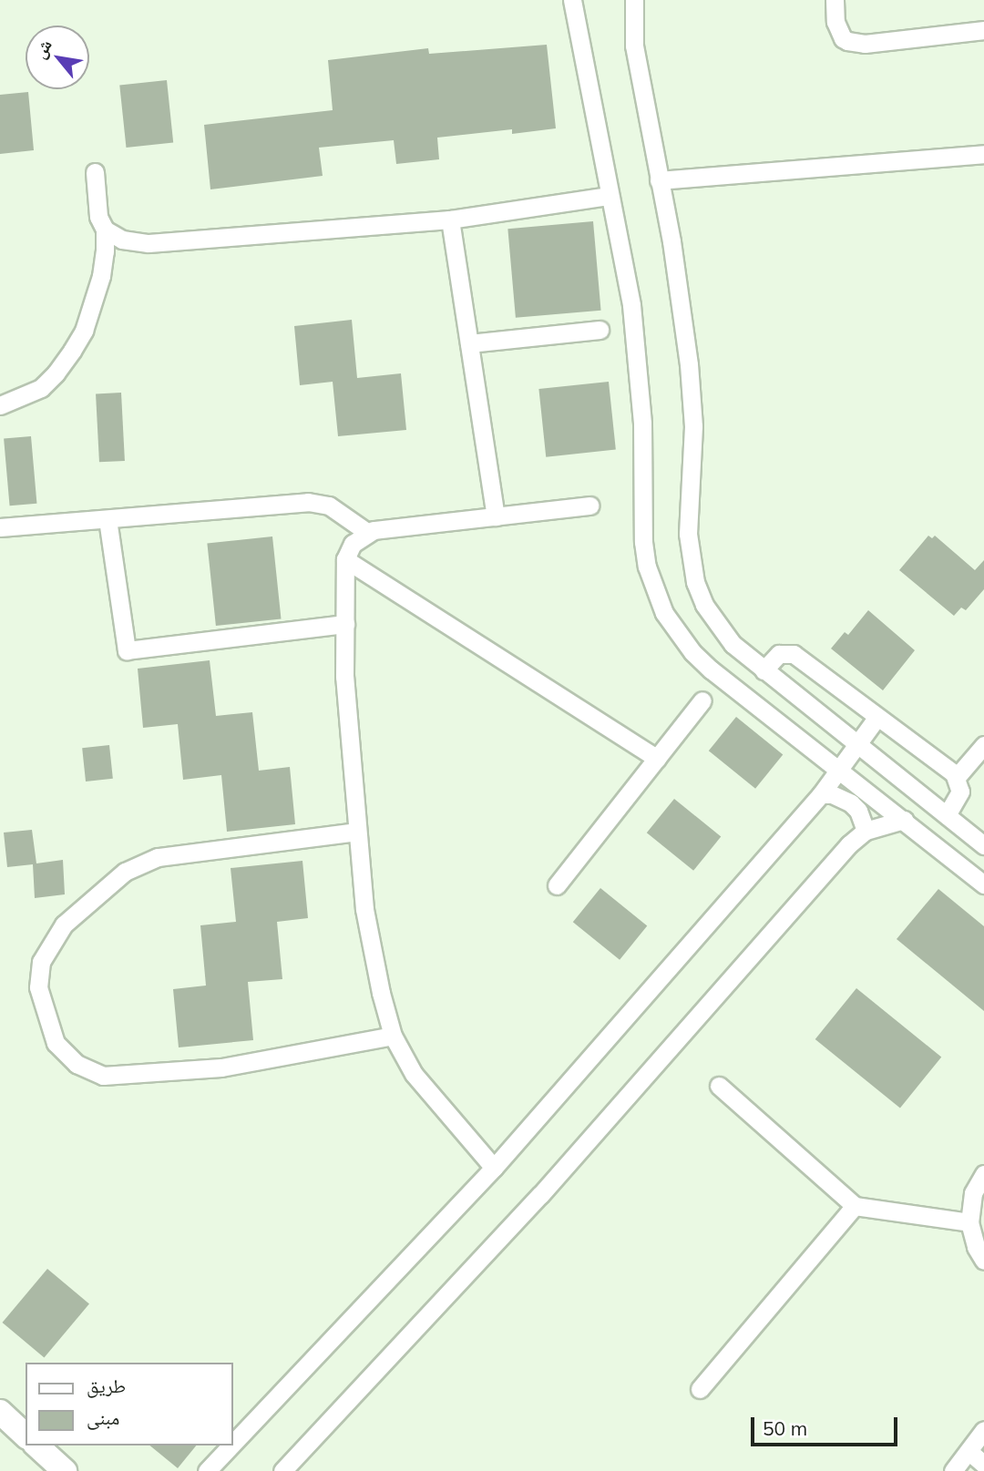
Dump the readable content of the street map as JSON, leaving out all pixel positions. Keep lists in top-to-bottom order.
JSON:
{
  "legend": ["طريق", "مبنى"],
  "scale_bar": "50 m",
  "north": "top left"
}
